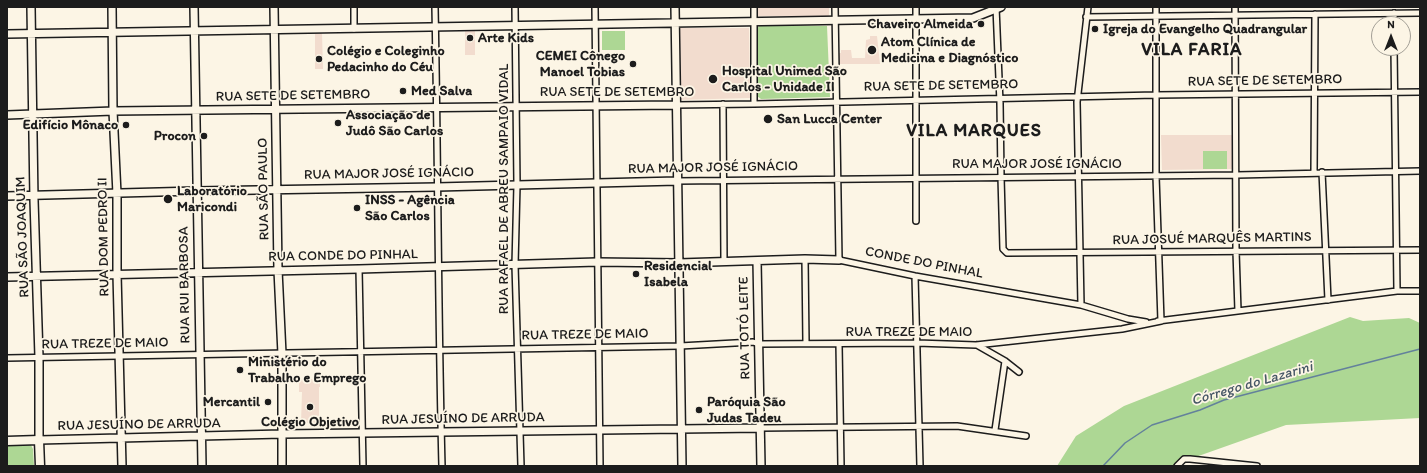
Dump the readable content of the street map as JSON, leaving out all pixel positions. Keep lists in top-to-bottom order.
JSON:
{
  "streets": {
    "main road": ["RUA SÃO JOAQUIM", "RUA JESUÍNO DE ARRUDA"],
    "street": [
      "RUA SETE DE SETEMBRO",
      "RUA MAJOR JOSÉ IGNÁCIO",
      "RUA SÃO PAULO",
      "RUA RAFAEL DE ABREU SAMPAIO VIDAL",
      "RUA DOM PEDRO II",
      "RUA JOSUÉ MARQUÊS MARTINS",
      "RUA CONDE DO PINHAL",
      "CONDE DO PINHAL",
      "RUA RUI BARBOSA",
      "RUA TOTÓ LEITE",
      "RUA TREZE DE MAIO"
    ]
  },
  "crossings": [
    ["RUA SETE DE SETEMBRO", "RUA SÃO PAULO"],
    ["RUA SETE DE SETEMBRO", "RUA RAFAEL DE ABREU SAMPAIO VIDAL"],
    ["RUA SETE DE SETEMBRO", "RUA SÃO JOAQUIM"],
    ["RUA SETE DE SETEMBRO", "RUA DOM PEDRO II"],
    ["RUA SETE DE SETEMBRO", "RUA RUI BARBOSA"],
    ["RUA MAJOR JOSÉ IGNÁCIO", "RUA SÃO PAULO"],
    ["RUA MAJOR JOSÉ IGNÁCIO", "RUA RAFAEL DE ABREU SAMPAIO VIDAL"],
    ["RUA MAJOR JOSÉ IGNÁCIO", "RUA SÃO JOAQUIM"],
    ["RUA MAJOR JOSÉ IGNÁCIO", "RUA DOM PEDRO II"],
    ["RUA MAJOR JOSÉ IGNÁCIO", "RUA JOSUÉ MARQUÊS MARTINS"],
    ["RUA MAJOR JOSÉ IGNÁCIO", "RUA RUI BARBOSA"],
    ["RUA SÃO PAULO", "RUA CONDE DO PINHAL"],
    ["RUA SÃO PAULO", "RUA TREZE DE MAIO"],
    ["RUA SÃO PAULO", "RUA JESUÍNO DE ARRUDA"],
    ["RUA RAFAEL DE ABREU SAMPAIO VIDAL", "RUA CONDE DO PINHAL"],
    ["RUA RAFAEL DE ABREU SAMPAIO VIDAL", "RUA TREZE DE MAIO"],
    ["RUA RAFAEL DE ABREU SAMPAIO VIDAL", "RUA JESUÍNO DE ARRUDA"],
    ["RUA SÃO JOAQUIM", "RUA CONDE DO PINHAL"],
    ["RUA SÃO JOAQUIM", "RUA TREZE DE MAIO"],
    ["RUA SÃO JOAQUIM", "RUA JESUÍNO DE ARRUDA"],
    ["RUA DOM PEDRO II", "RUA CONDE DO PINHAL"],
    ["RUA DOM PEDRO II", "RUA TREZE DE MAIO"],
    ["RUA DOM PEDRO II", "RUA JESUÍNO DE ARRUDA"],
    ["RUA CONDE DO PINHAL", "CONDE DO PINHAL"],
    ["RUA CONDE DO PINHAL", "RUA RUI BARBOSA"],
    ["CONDE DO PINHAL", "RUA TOTÓ LEITE"],
    ["CONDE DO PINHAL", "RUA TREZE DE MAIO"],
    ["RUA RUI BARBOSA", "RUA TREZE DE MAIO"],
    ["RUA RUI BARBOSA", "RUA JESUÍNO DE ARRUDA"],
    ["RUA TOTÓ LEITE", "RUA TREZE DE MAIO"],
    ["RUA TOTÓ LEITE", "RUA JESUÍNO DE ARRUDA"]
  ],
  "districts": ["VILA FARIA", "VILA MARQUES"],
  "water": ["Córrego do Lazarini"],
  "places": [
    "Chaveiro Almeida",
    "Igreja do Evangelho Quadrangular",
    "Arte Kids",
    "Atom Clínica de Medicina e Diagnóstico",
    "Colégio e Coleginho Pedacinho do Céu",
    "CEMEI Cônego Manoel Tobias",
    "Hospital Unimed São Carlos - Unidade II",
    "Med Salva",
    "San Lucca Center",
    "Associação de Judô São Carlos",
    "Edifício Mônaco",
    "Procon",
    "Laboratório Maricondi",
    "INSS - Agência São Carlos",
    "Residencial Isabela",
    "Ministério do Trabalho e Emprego",
    "Mercantil",
    "Colégio Objetivo",
    "Paróquia São Judas Tadeu"
  ],
  "north": "top"
}
